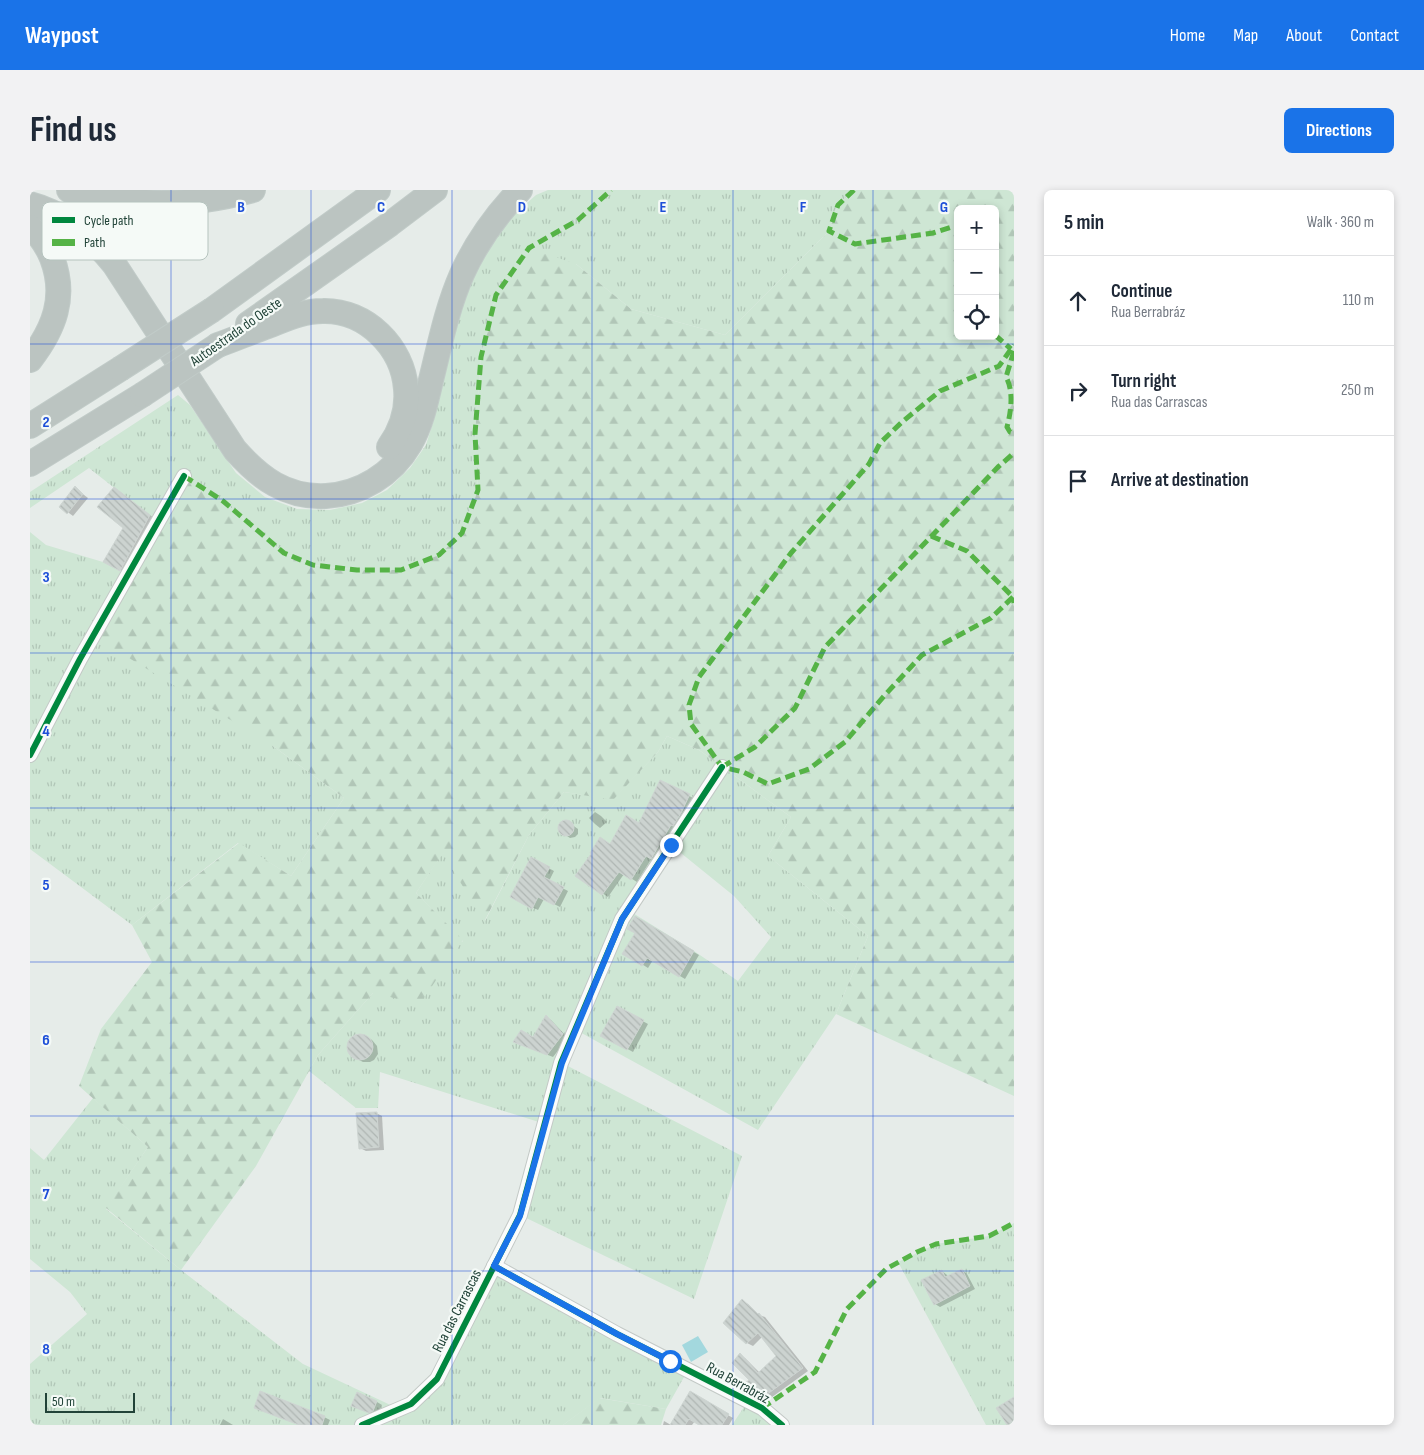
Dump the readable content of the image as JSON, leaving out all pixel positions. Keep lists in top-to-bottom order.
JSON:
{
  "streets": {
    "highway": ["Autoestrada do Oeste"],
    "street": ["Rua das Carrascas", "Rua Berrabráz"]
  },
  "crossings": [
    ["Rua das Carrascas", "Rua Berrabráz"]
  ],
  "legend": ["Cycle path", "Path"],
  "scale_bar": "50 m",
  "page": {
    "header": "Waypost",
    "nav": [
      "Home",
      "Map",
      "About",
      "Contact"
    ],
    "buttons": "Directions",
    "title": "Find us",
    "heading": ["5 min", "Walk · 360 m"],
    "map_buttons": ["+", "−"],
    "list": [
      ["Continue", "Rua Berrabráz", "110 m"],
      ["Turn right", "Rua das Carrascas", "250 m"],
      "Arrive at destination"
    ],
    "scale": "50 m"
  },
  "grid": {
    "columns": [
      "B",
      "C",
      "D",
      "E",
      "F",
      "G"
    ],
    "rows": [
      "2",
      "3",
      "4",
      "5",
      "6",
      "7",
      "8"
    ]
  }
}
